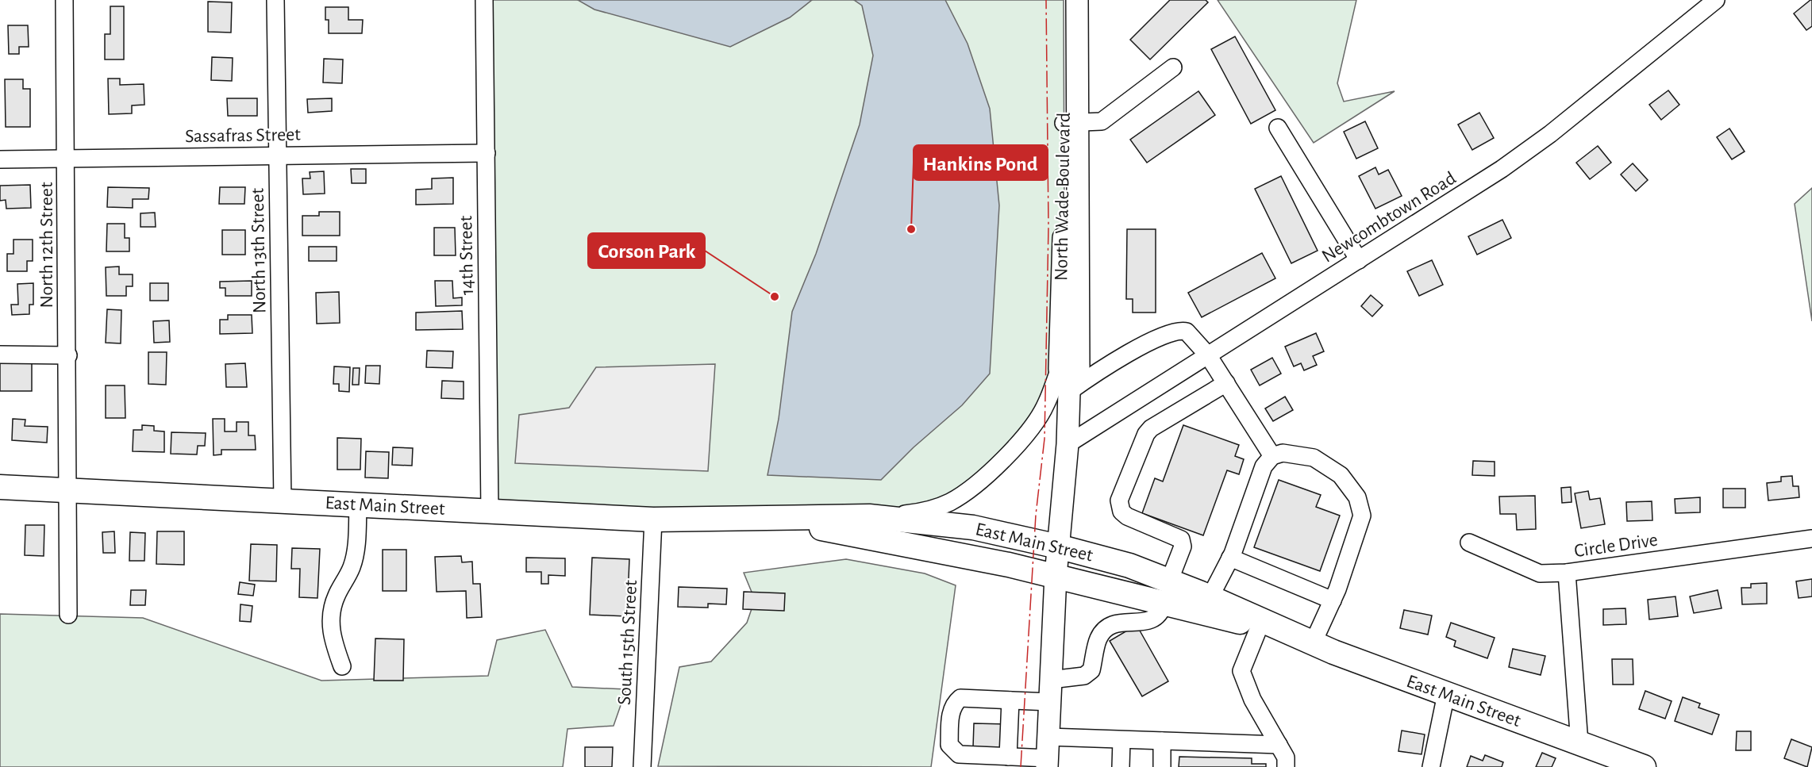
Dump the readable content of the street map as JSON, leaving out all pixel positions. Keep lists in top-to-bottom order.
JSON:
{
  "streets": {
    "highway": ["East Main Street"],
    "main road": ["North Wade Boulevard"],
    "street": [
      "Sassafras Street",
      "Newcombtown Road",
      "North 12th Street",
      "North 13th Street",
      "14th Street",
      "Circle Drive",
      "South 15th Street"
    ]
  },
  "crossings": [
    ["Sassafras Street", "North 12th Street"],
    ["Sassafras Street", "North 13th Street"],
    ["Sassafras Street", "14th Street"],
    ["North Wade Boulevard", "Newcombtown Road"],
    ["North Wade Boulevard", "East Main Street"],
    ["North 12th Street", "East Main Street"],
    ["North 13th Street", "East Main Street"],
    ["14th Street", "East Main Street"],
    ["East Main Street", "Circle Drive"],
    ["East Main Street", "South 15th Street"]
  ],
  "places": ["Hankins Pond", "Corson Park"]
}
